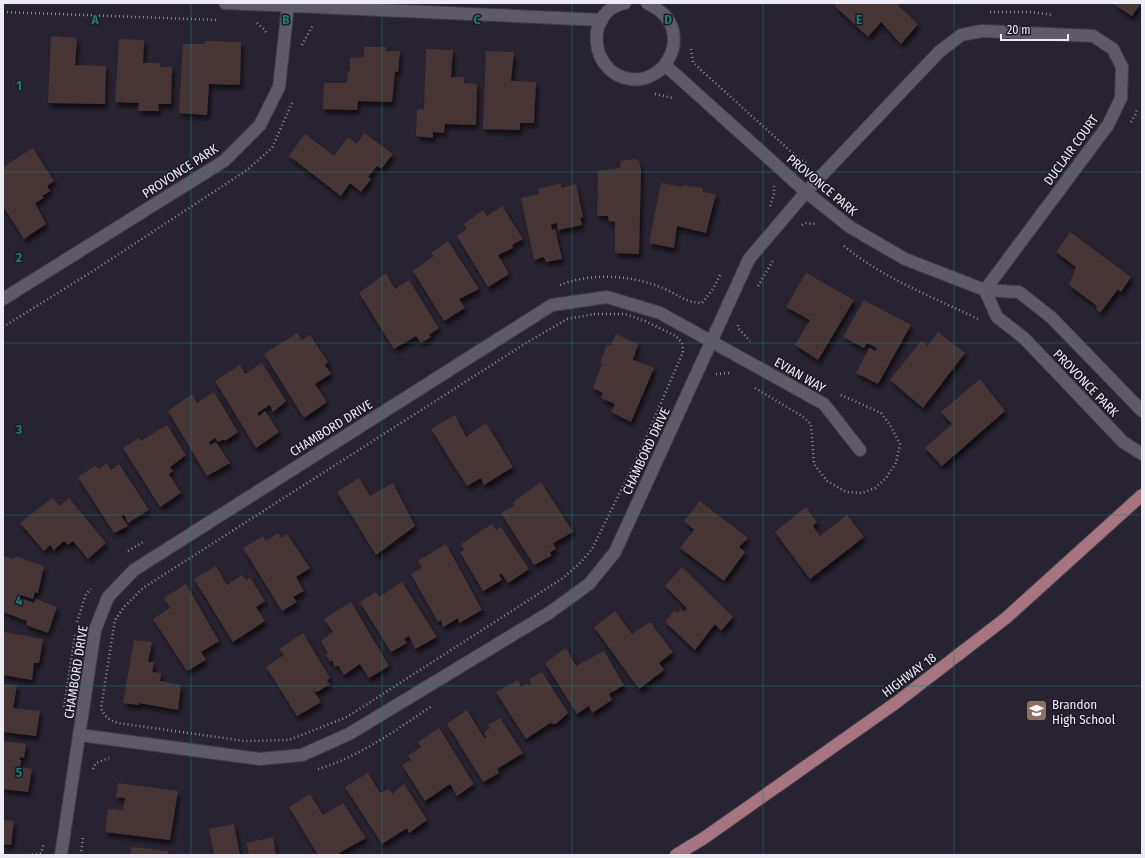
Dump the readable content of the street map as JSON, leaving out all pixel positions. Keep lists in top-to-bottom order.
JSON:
{
  "streets": {
    "main road": ["HIGHWAY 18"],
    "street": [
      "DUCLAIR COURT",
      "PROVONCE PARK",
      "EVIAN WAY",
      "CHAMBORD DRIVE"
    ]
  },
  "crossings": [
    ["DUCLAIR COURT", "PROVONCE PARK"],
    ["DUCLAIR COURT", "CHAMBORD DRIVE"],
    ["PROVONCE PARK", "CHAMBORD DRIVE"],
    ["EVIAN WAY", "CHAMBORD DRIVE"]
  ],
  "places": {
    "school or university": ["Brandon High School"]
  },
  "scale_bar": "20 m",
  "grid": {
    "columns": [
      "A",
      "B",
      "C",
      "D",
      "E"
    ],
    "rows": [
      "1",
      "2",
      "3",
      "4",
      "5"
    ]
  }
}
